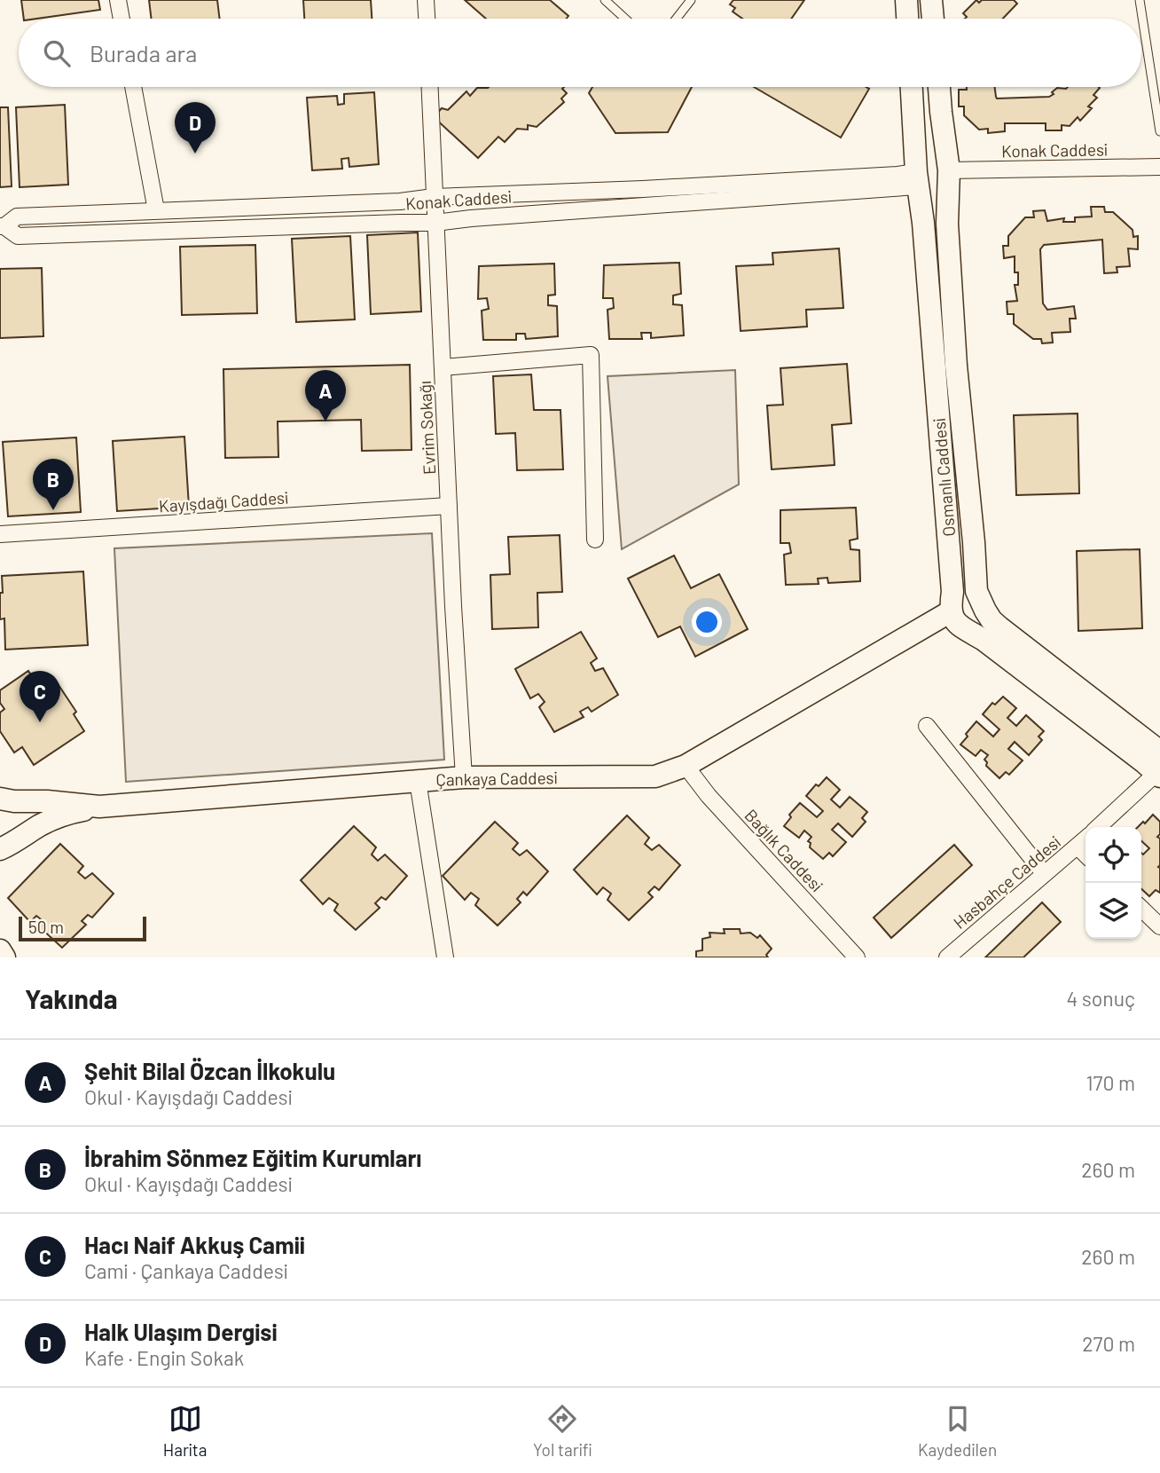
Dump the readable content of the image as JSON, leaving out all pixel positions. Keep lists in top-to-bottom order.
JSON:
{
  "streets": {
    "main road": ["Osmanlı Caddesi", "Çankaya Caddesi"],
    "street": [
      "Konak Caddesi",
      "Evrim Sokağı",
      "Kayışdağı Caddesi",
      "Bağlık Caddesi",
      "Hasbahçe Caddesi"
    ]
  },
  "crossings": [
    ["Konak Caddesi", "Evrim Sokağı"],
    ["Konak Caddesi", "Osmanlı Caddesi"],
    ["Evrim Sokağı", "Kayışdağı Caddesi"],
    ["Evrim Sokağı", "Çankaya Caddesi"],
    ["Osmanlı Caddesi", "Çankaya Caddesi"],
    ["Çankaya Caddesi", "Bağlık Caddesi"]
  ],
  "scale_bar": "50 m",
  "page": {
    "search": "Burada ara",
    "pins": [
      "D",
      "A",
      "B",
      "C"
    ],
    "scale": "50 m",
    "heading": ["Yakında", "4 sonuç"],
    "list": [
      {
        "mark": "A",
        "name": "Şehit Bilal Özcan İlkokulu",
        "note": "Okul · Kayışdağı Caddesi",
        "value": "170 m"
      },
      {
        "mark": "B",
        "name": "İbrahim Sönmez Eğitim Kurumları",
        "note": "Okul · Kayışdağı Caddesi",
        "value": "260 m"
      },
      {
        "mark": "C",
        "name": "Hacı Naif Akkuş Camii",
        "note": "Cami · Çankaya Caddesi",
        "value": "260 m"
      },
      {
        "mark": "D",
        "name": "Halk Ulaşım Dergisi",
        "note": "Kafe · Engin Sokak",
        "value": "270 m"
      }
    ],
    "nav": ["Harita", "Yol tarifi", "Kaydedilen"]
  }
}
